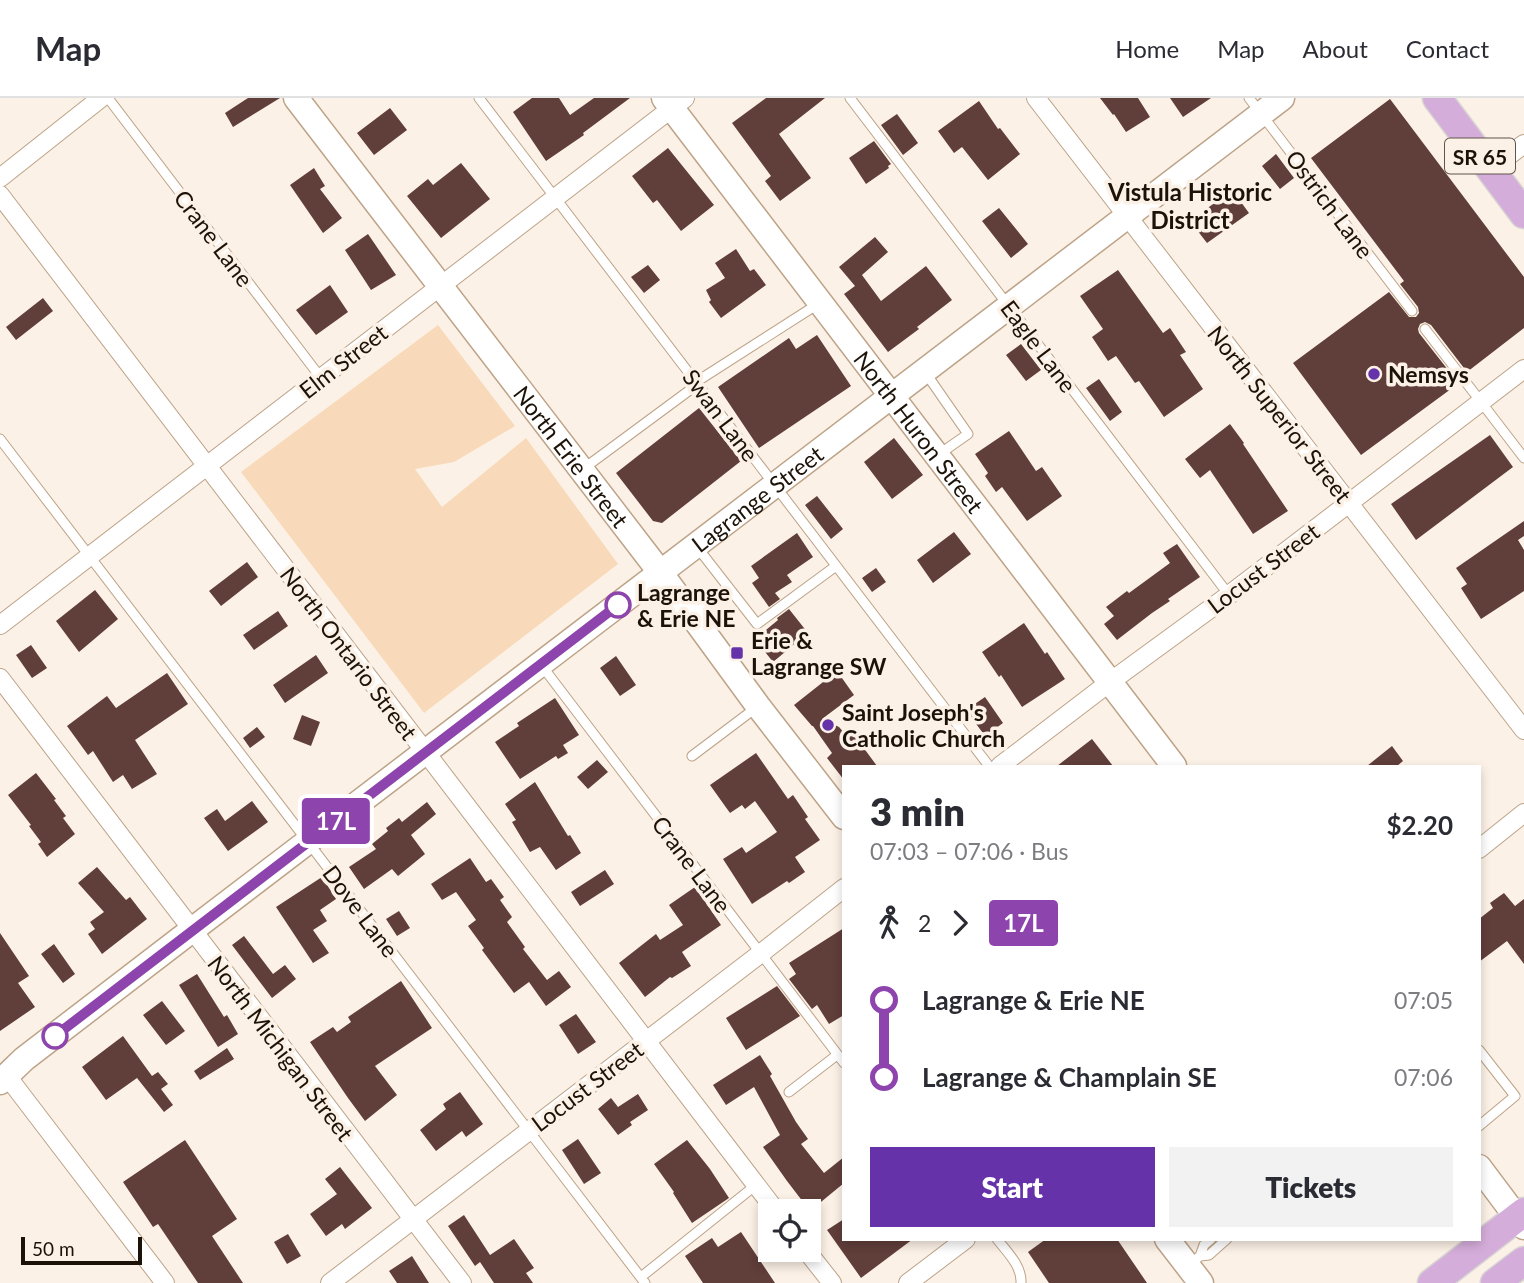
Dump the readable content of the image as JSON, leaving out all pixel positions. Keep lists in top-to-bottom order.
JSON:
{
  "streets": {
    "main road": ["SR 65"],
    "street": [
      "Elm Street",
      "North Superior Street",
      "North Huron Street",
      "North Erie Street",
      "Lagrange Street",
      "Locust Street",
      "North Ontario Street",
      "North Michigan Street"
    ],
    "lane": [
      "Ostrich Lane",
      "Crane Lane",
      "Eagle Lane",
      "Swan Lane",
      "Dove Lane"
    ]
  },
  "crossings": [
    ["Ostrich Lane", "Lagrange Street"],
    ["Crane Lane", "Elm Street"],
    ["Crane Lane", "Lagrange Street"],
    ["Crane Lane", "Locust Street"],
    ["Eagle Lane", "Lagrange Street"],
    ["Eagle Lane", "Locust Street"],
    ["Elm Street", "Swan Lane"],
    ["Elm Street", "North Huron Street"],
    ["Elm Street", "North Erie Street"],
    ["Elm Street", "North Ontario Street"],
    ["Elm Street", "Dove Lane"],
    ["North Superior Street", "Lagrange Street"],
    ["North Superior Street", "Locust Street"],
    ["Swan Lane", "Lagrange Street"],
    ["North Huron Street", "Lagrange Street"],
    ["North Huron Street", "Locust Street"],
    ["North Erie Street", "Lagrange Street"],
    ["Lagrange Street", "North Ontario Street"],
    ["Lagrange Street", "Dove Lane"],
    ["Lagrange Street", "North Michigan Street"],
    ["Locust Street", "North Ontario Street"],
    ["Locust Street", "Dove Lane"],
    ["Locust Street", "North Michigan Street"]
  ],
  "districts": ["Vistula Historic District"],
  "places": {
    "other": ["Nemsys", "Lagrange & Erie NE", "Saint Joseph's Catholic Church"],
    "transit": ["Erie & Lagrange SW"]
  },
  "lines": ["bus line 17L"],
  "scale_bar": "50 m",
  "page": {
    "header": "Map",
    "nav": [
      "Home",
      "Map",
      "About",
      "Contact"
    ],
    "on_map": "17L",
    "heading": ["3 min", "07:03 – 07:06 · Bus", "$2.20"],
    "legs": ["2", "17L"],
    "list": [
      {
        "name": "Lagrange & Erie NE",
        "value": "07:05"
      },
      {
        "name": "Lagrange & Champlain SE",
        "value": "07:06"
      }
    ],
    "buttons": ["Start", "Tickets"],
    "scale": "50 m"
  }
}
